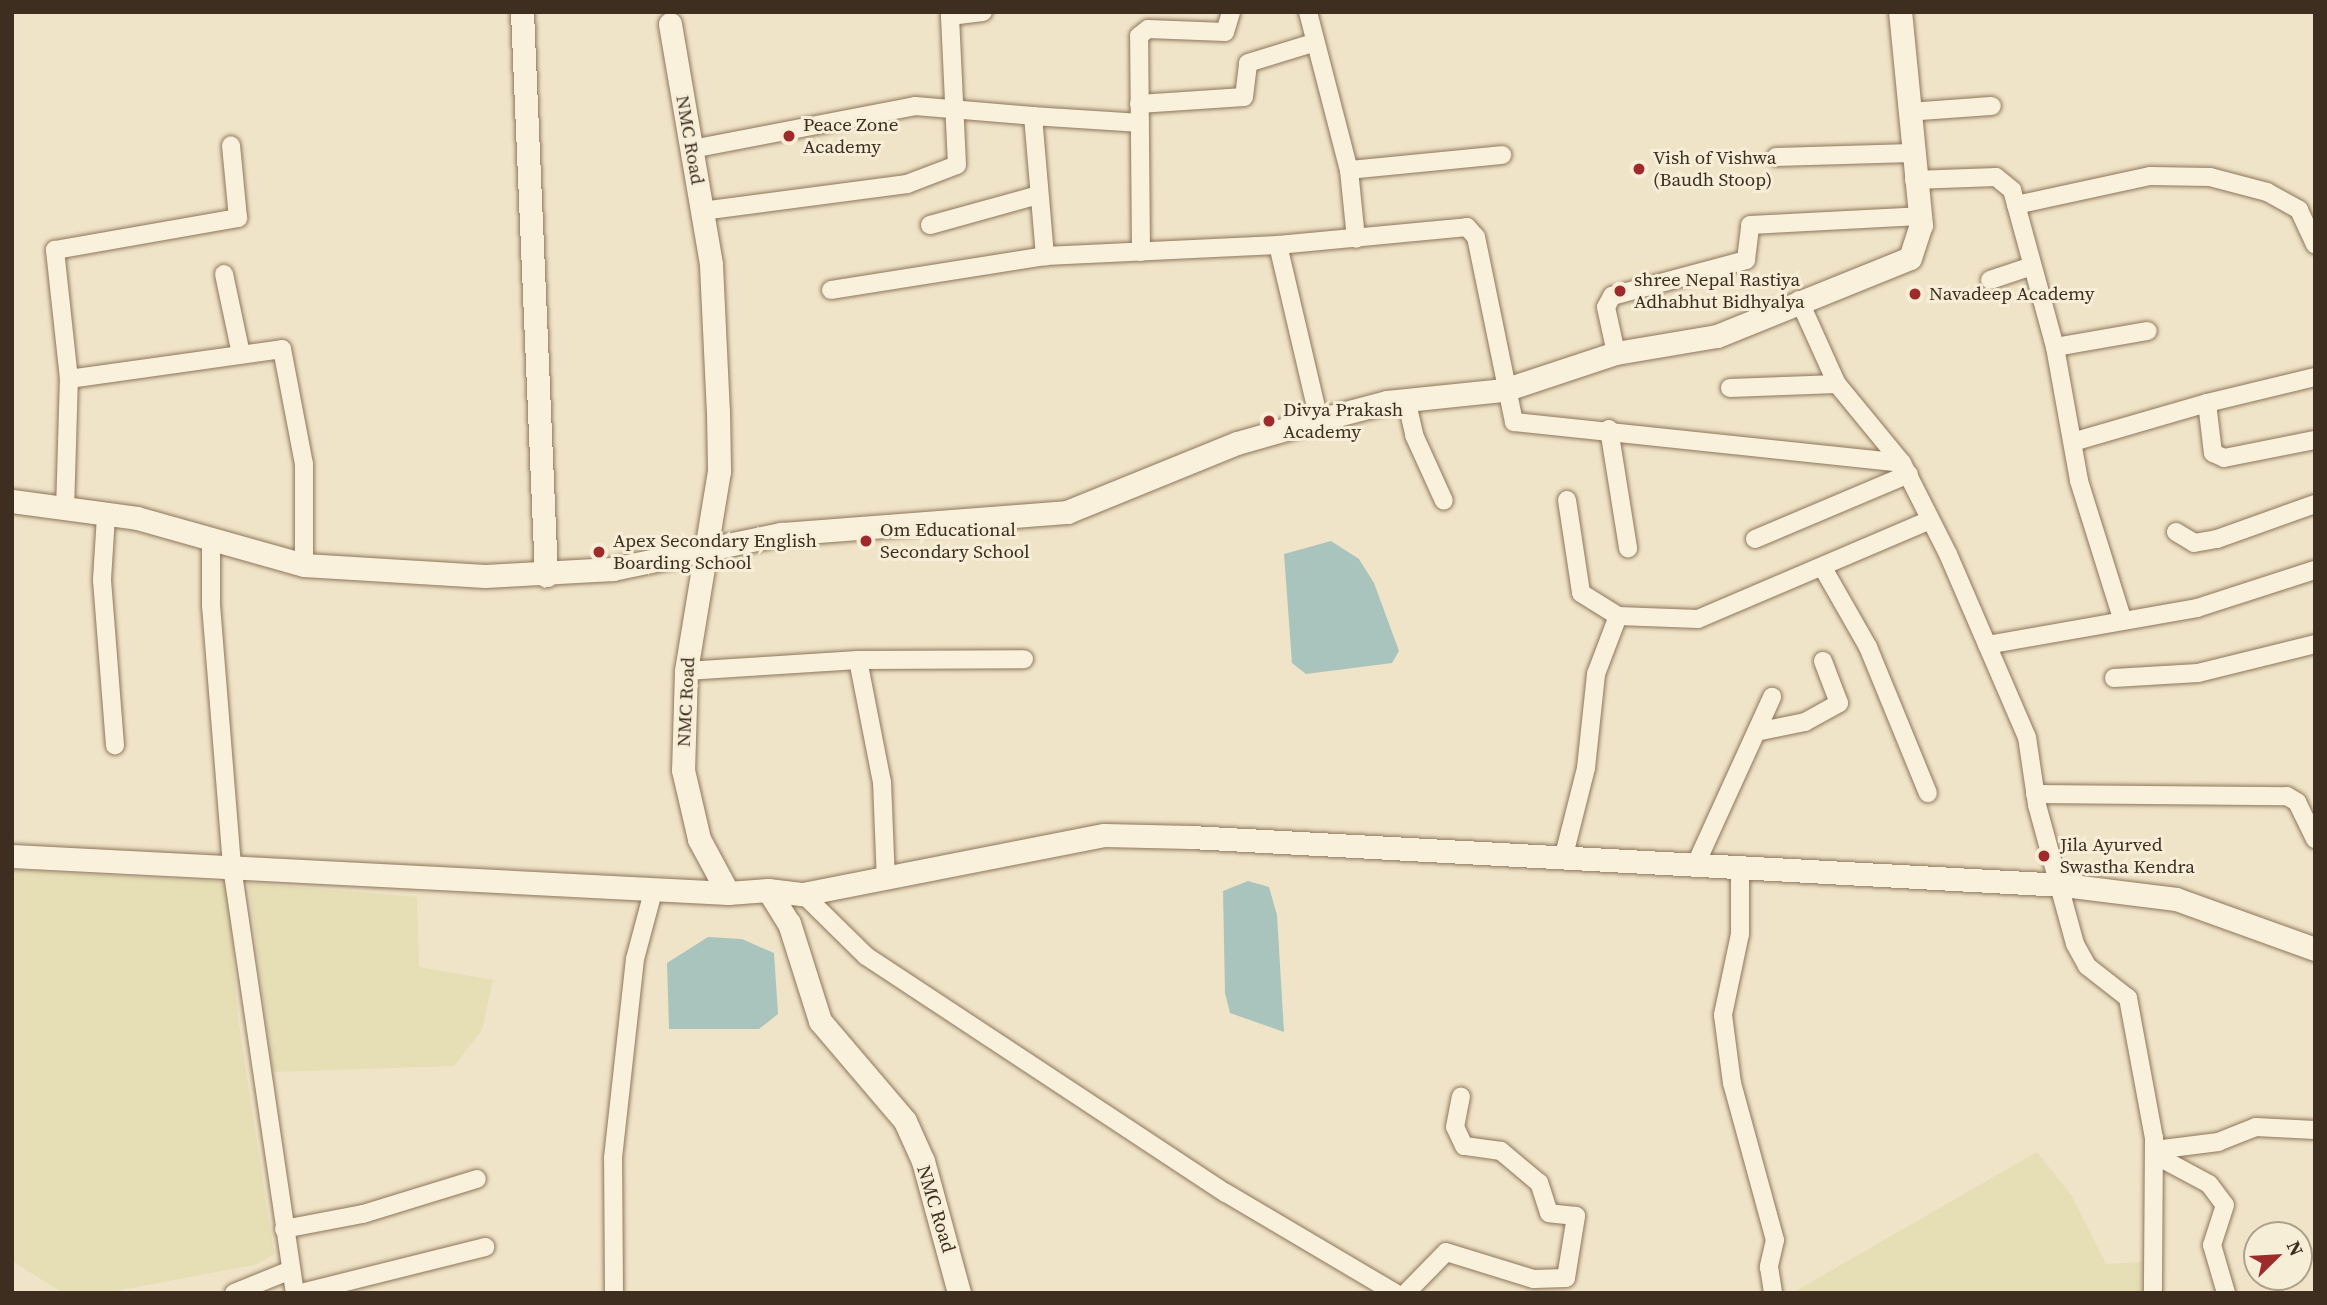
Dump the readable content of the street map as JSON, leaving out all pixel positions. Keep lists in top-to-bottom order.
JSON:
{
  "streets": {
    "street": ["NMC Road"]
  },
  "places": [
    "Peace Zone Academy",
    "Vish of Vishwa (Baudh Stoop)",
    "shree Nepal Rastiya Adhabhut Bidhyalya",
    "Navadeep Academy",
    "Divya Prakash Academy",
    "Om Educational Secondary School",
    "Apex Secondary English Boarding School",
    "Jila Ayurved Swastha Kendra"
  ],
  "north": "top right"
}
